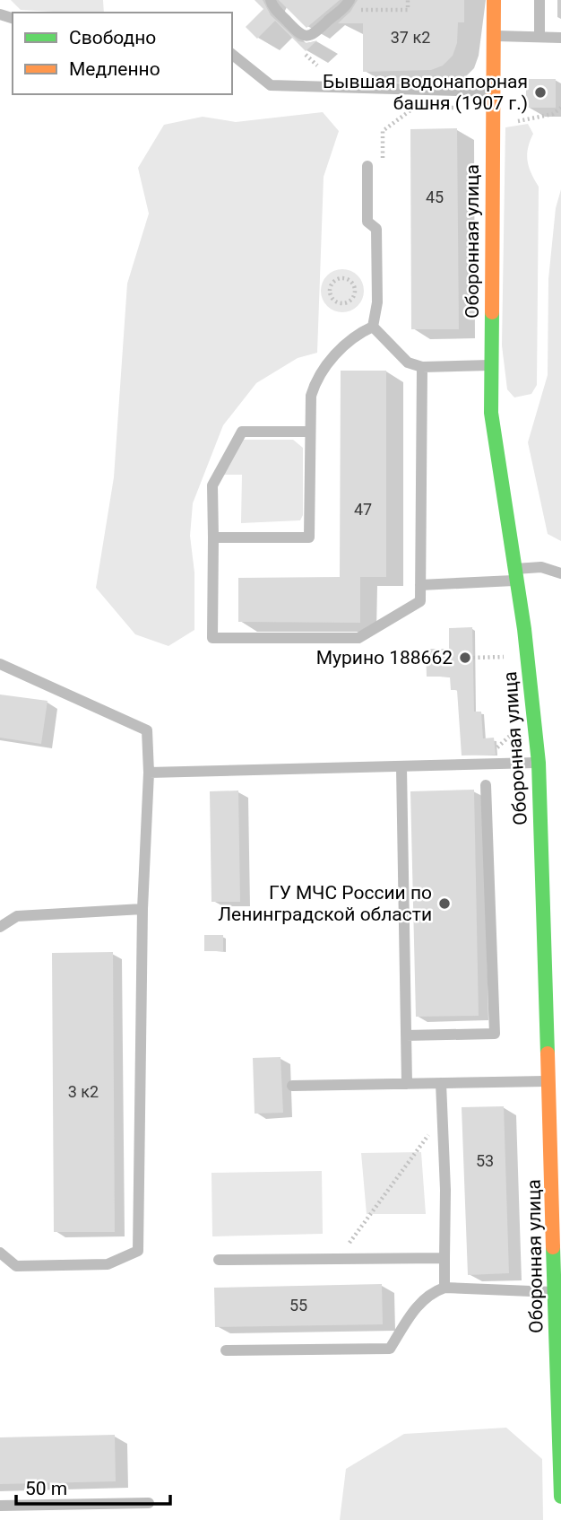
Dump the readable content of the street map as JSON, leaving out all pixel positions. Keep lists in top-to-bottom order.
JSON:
{
  "streets": {
    "street": ["Оборонная улица"]
  },
  "places": ["Бывшая водонапорная башня (1907 г.)", "Мурино 188662", "ГУ МЧС России по Ленинградской области"],
  "house_numbers": [
    "37 к2",
    "45",
    "47",
    "3 к2",
    "53",
    "55"
  ],
  "legend": ["Свободно", "Медленно"],
  "scale_bar": "50 m"
}
